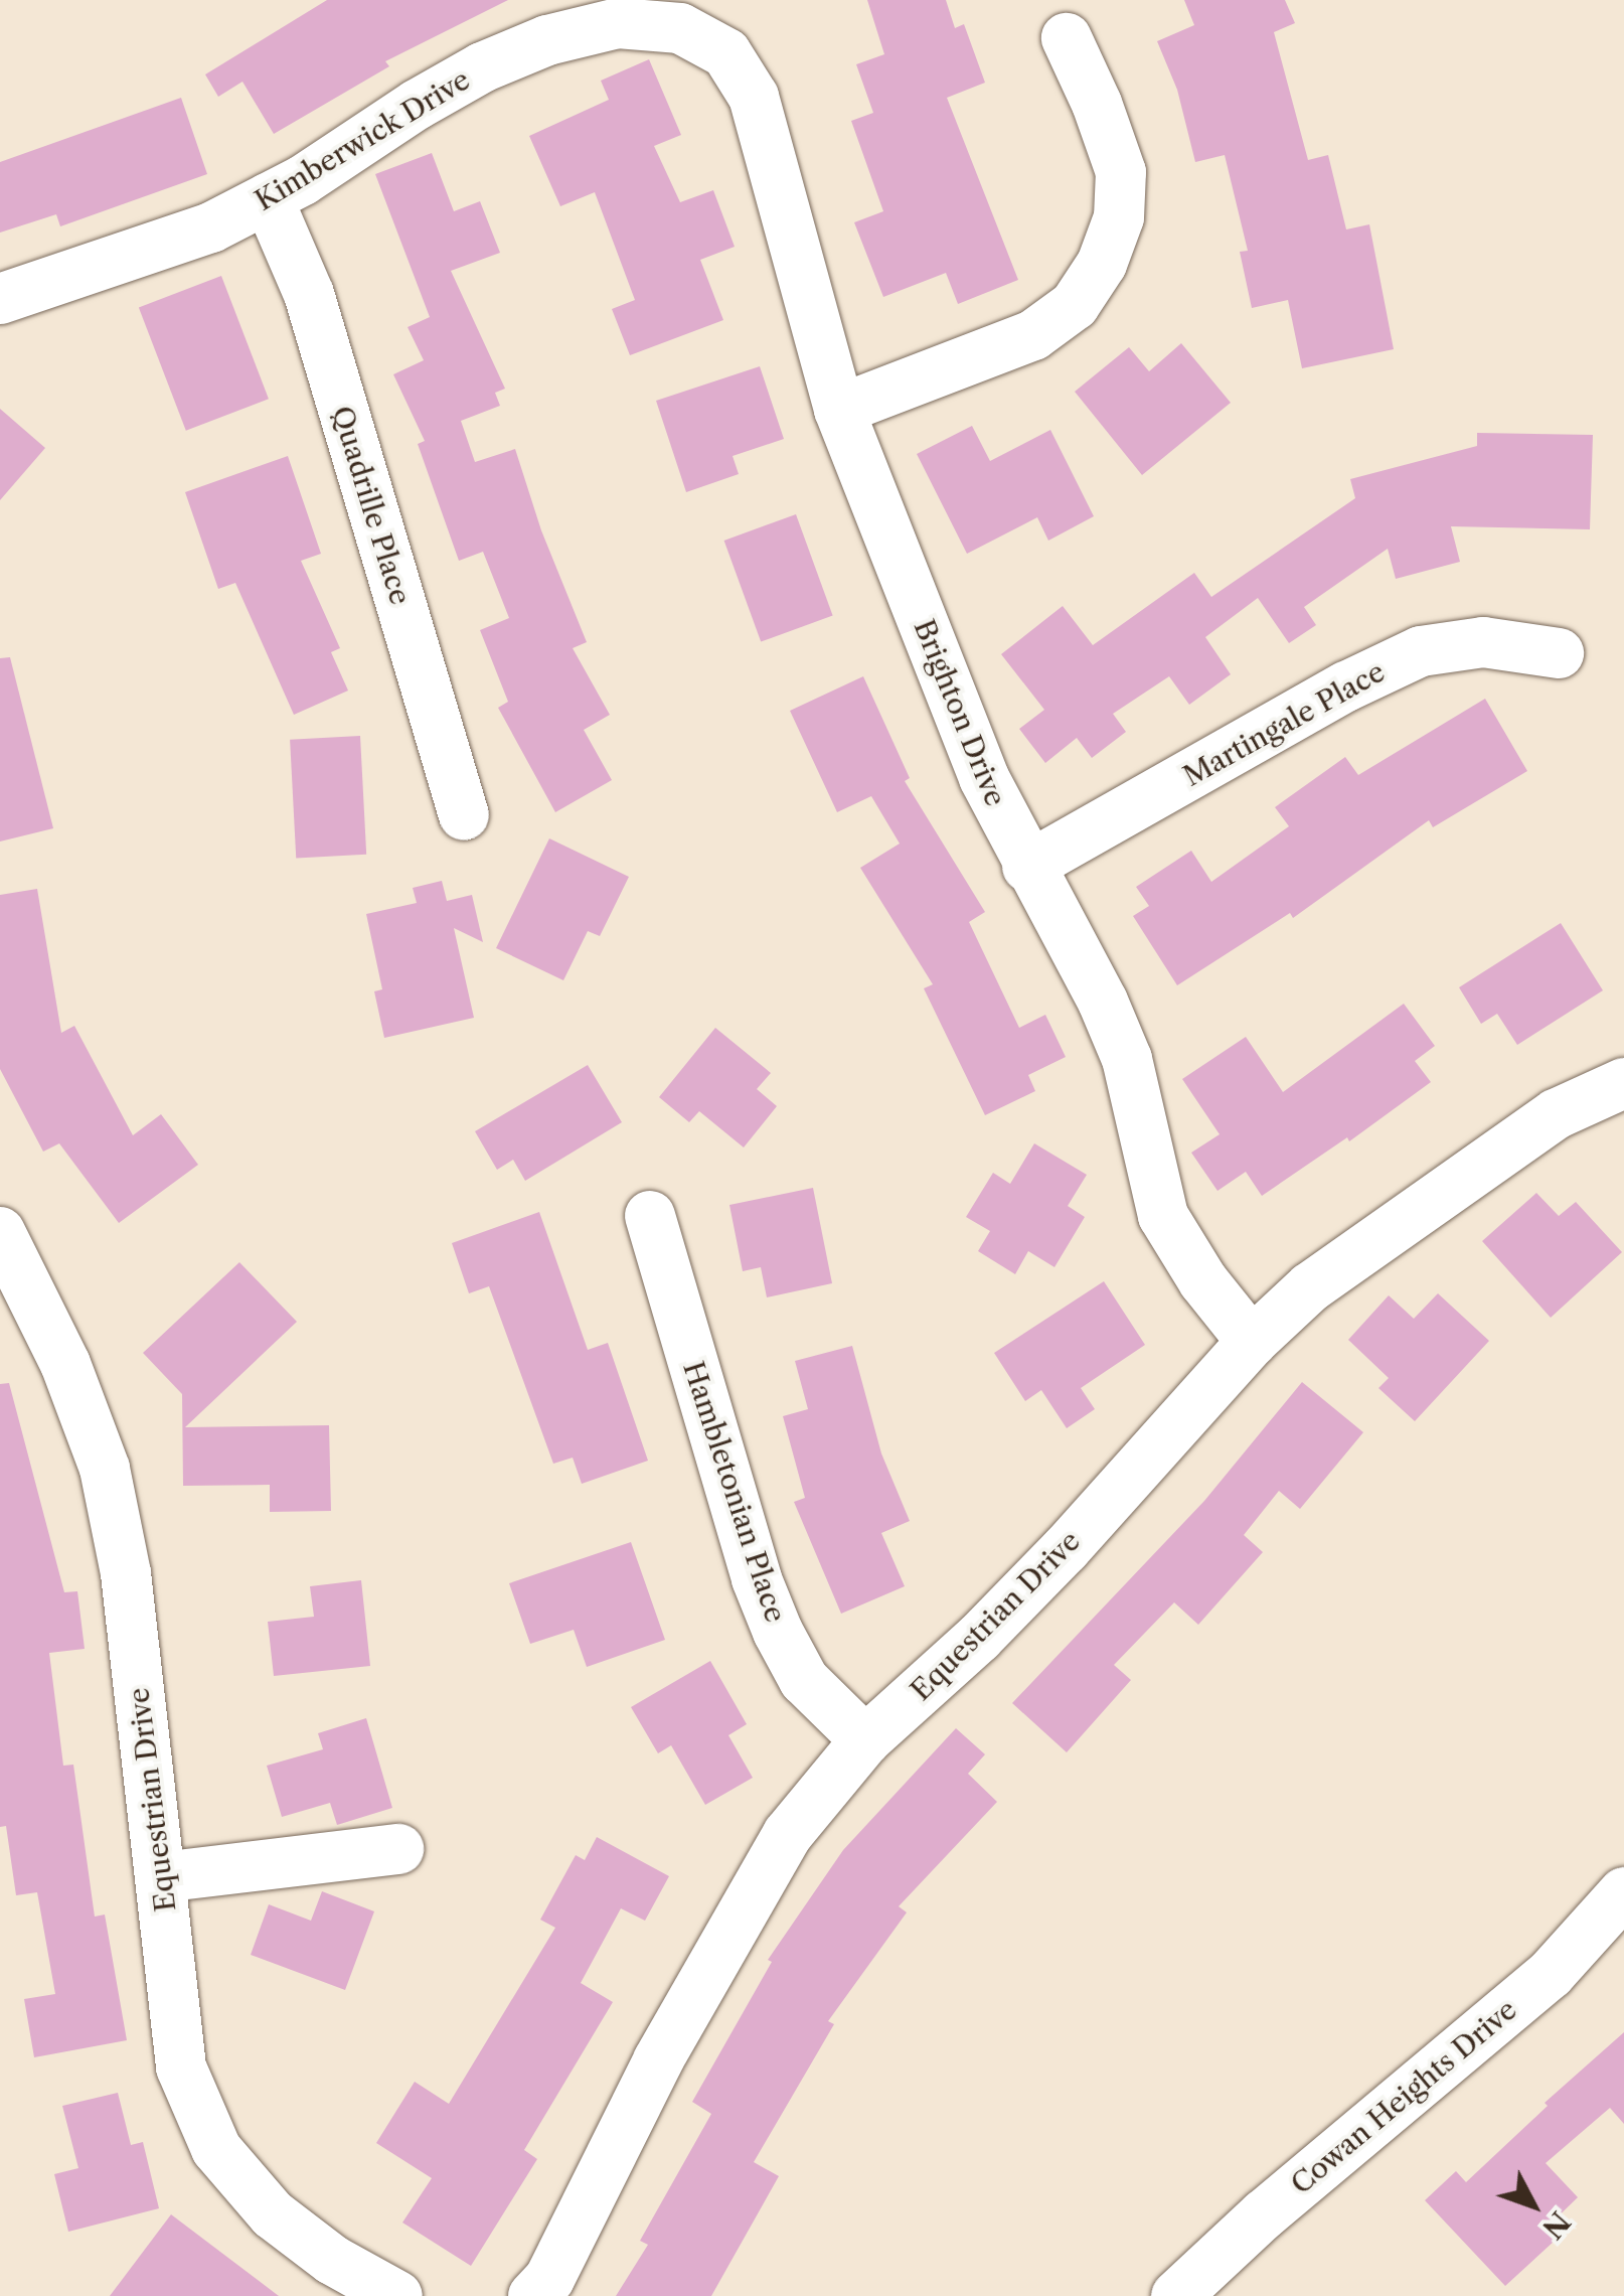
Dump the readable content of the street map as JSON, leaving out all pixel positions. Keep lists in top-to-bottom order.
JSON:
{
  "streets": {
    "street": [
      "Kimberwick Drive",
      "Quadrille Place",
      "Brighton Drive",
      "Martingale Place",
      "Hambletonian Place",
      "Equestrian Drive",
      "Cowan Heights Drive"
    ]
  },
  "crossings": [
    ["Kimberwick Drive", "Quadrille Place"],
    ["Kimberwick Drive", "Brighton Drive"],
    ["Brighton Drive", "Martingale Place"],
    ["Brighton Drive", "Equestrian Drive"],
    ["Hambletonian Place", "Equestrian Drive"]
  ],
  "north": "bottom right"
}
